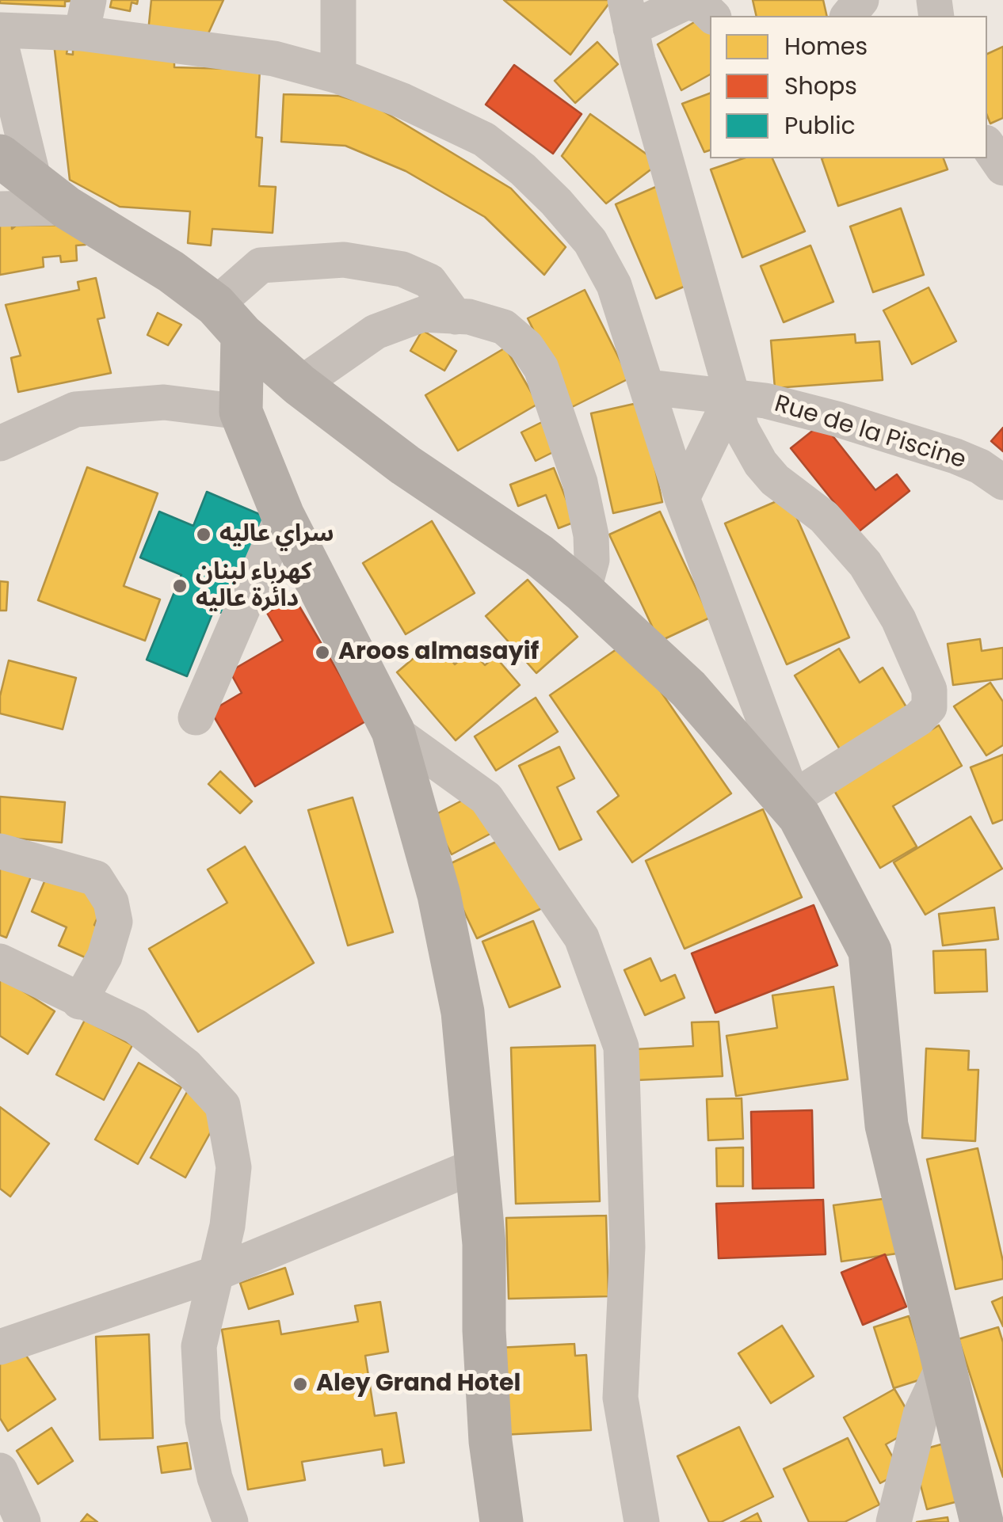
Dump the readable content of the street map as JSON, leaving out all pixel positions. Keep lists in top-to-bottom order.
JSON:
{
  "streets": {
    "street": ["Rue de la Piscine"]
  },
  "places": [
    "سراي عاليه",
    "كهرباء لبنان دائرة عاليه",
    "Aroos almasayif",
    "Aley Grand Hotel"
  ],
  "legend": ["Homes", "Shops", "Public"]
}
